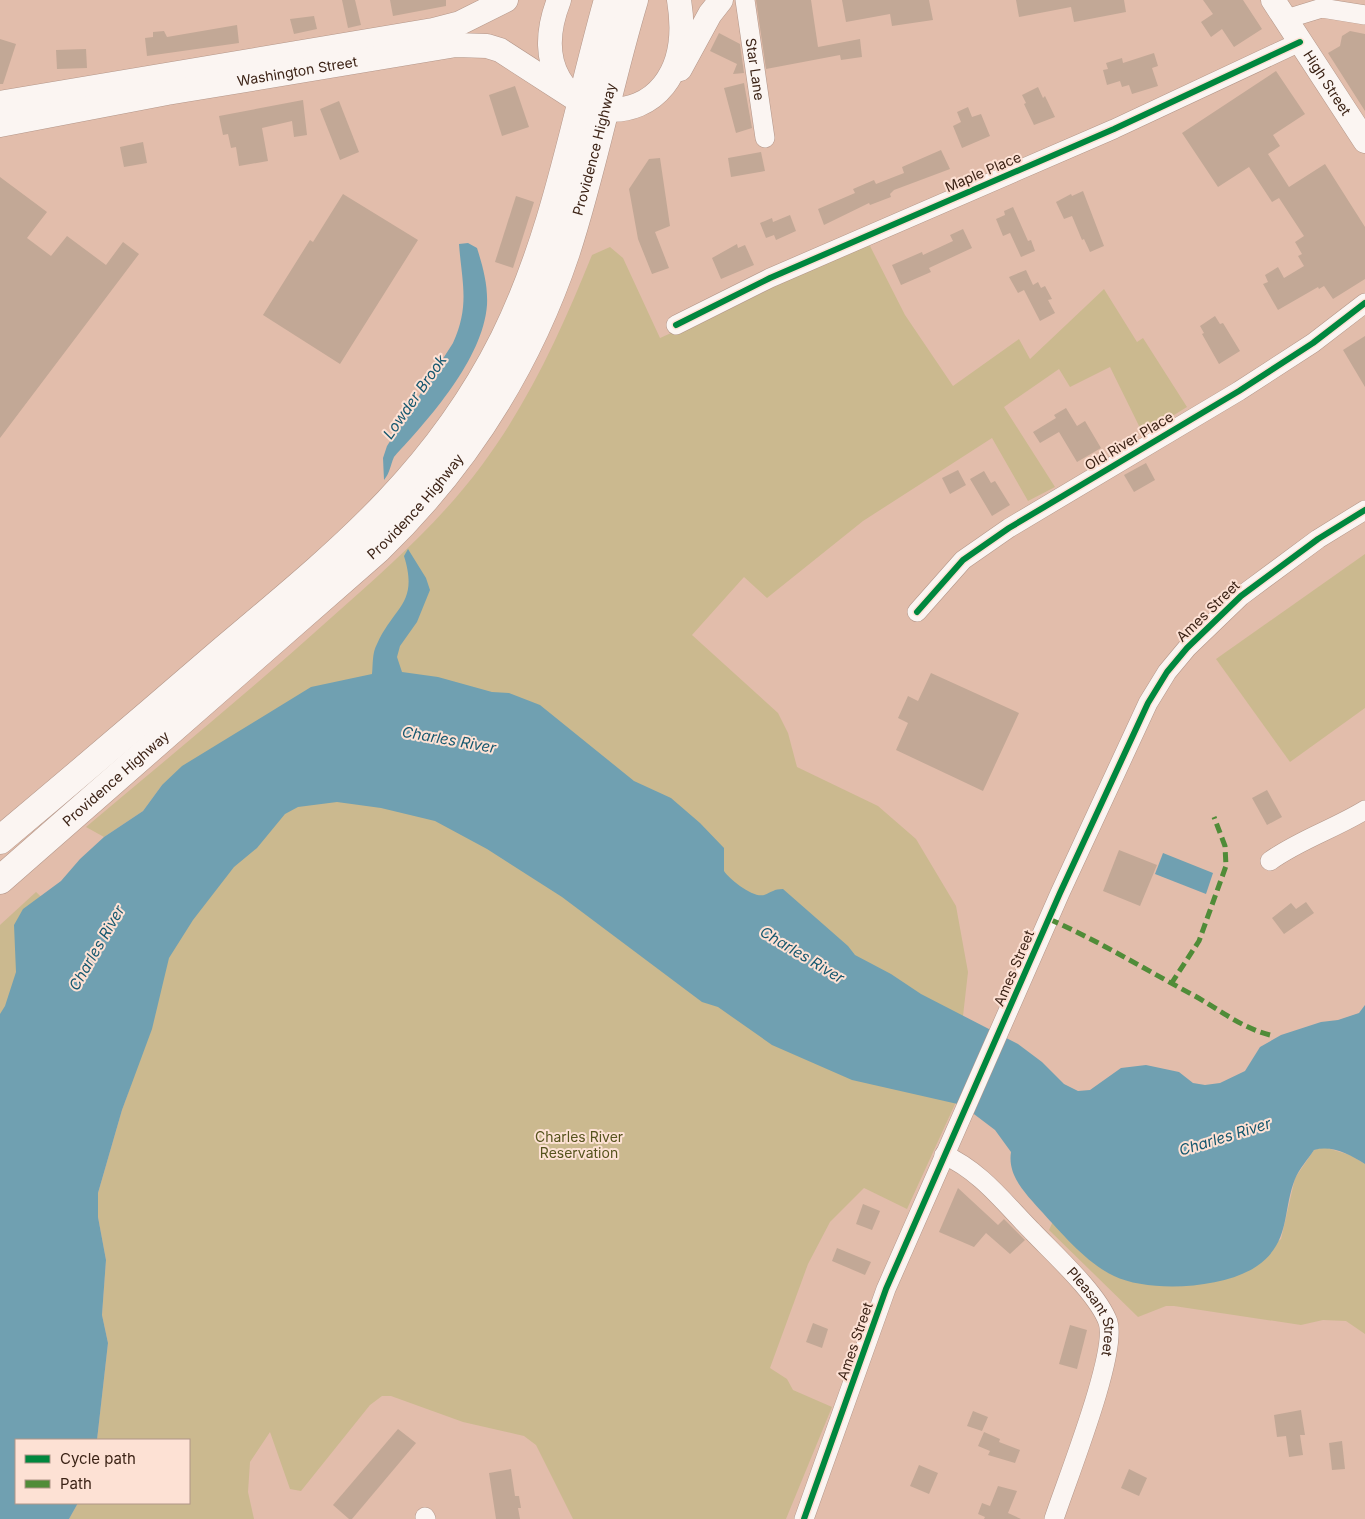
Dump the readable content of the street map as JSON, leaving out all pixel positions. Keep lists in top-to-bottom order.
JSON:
{
  "streets": {
    "highway": ["Providence Highway"],
    "main road": ["Washington Street", "High Street"],
    "street": [
      "Star Lane",
      "Maple Place",
      "Old River Place",
      "Ames Street",
      "Pleasant Street"
    ]
  },
  "crossings": [
    ["Washington Street", "Providence Highway"],
    ["High Street", "Maple Place"],
    ["Ames Street", "Pleasant Street"]
  ],
  "water": ["Lowder Brook", "Charles River"],
  "parks": ["Charles River Reservation"],
  "legend": ["Cycle path", "Path"]
}
